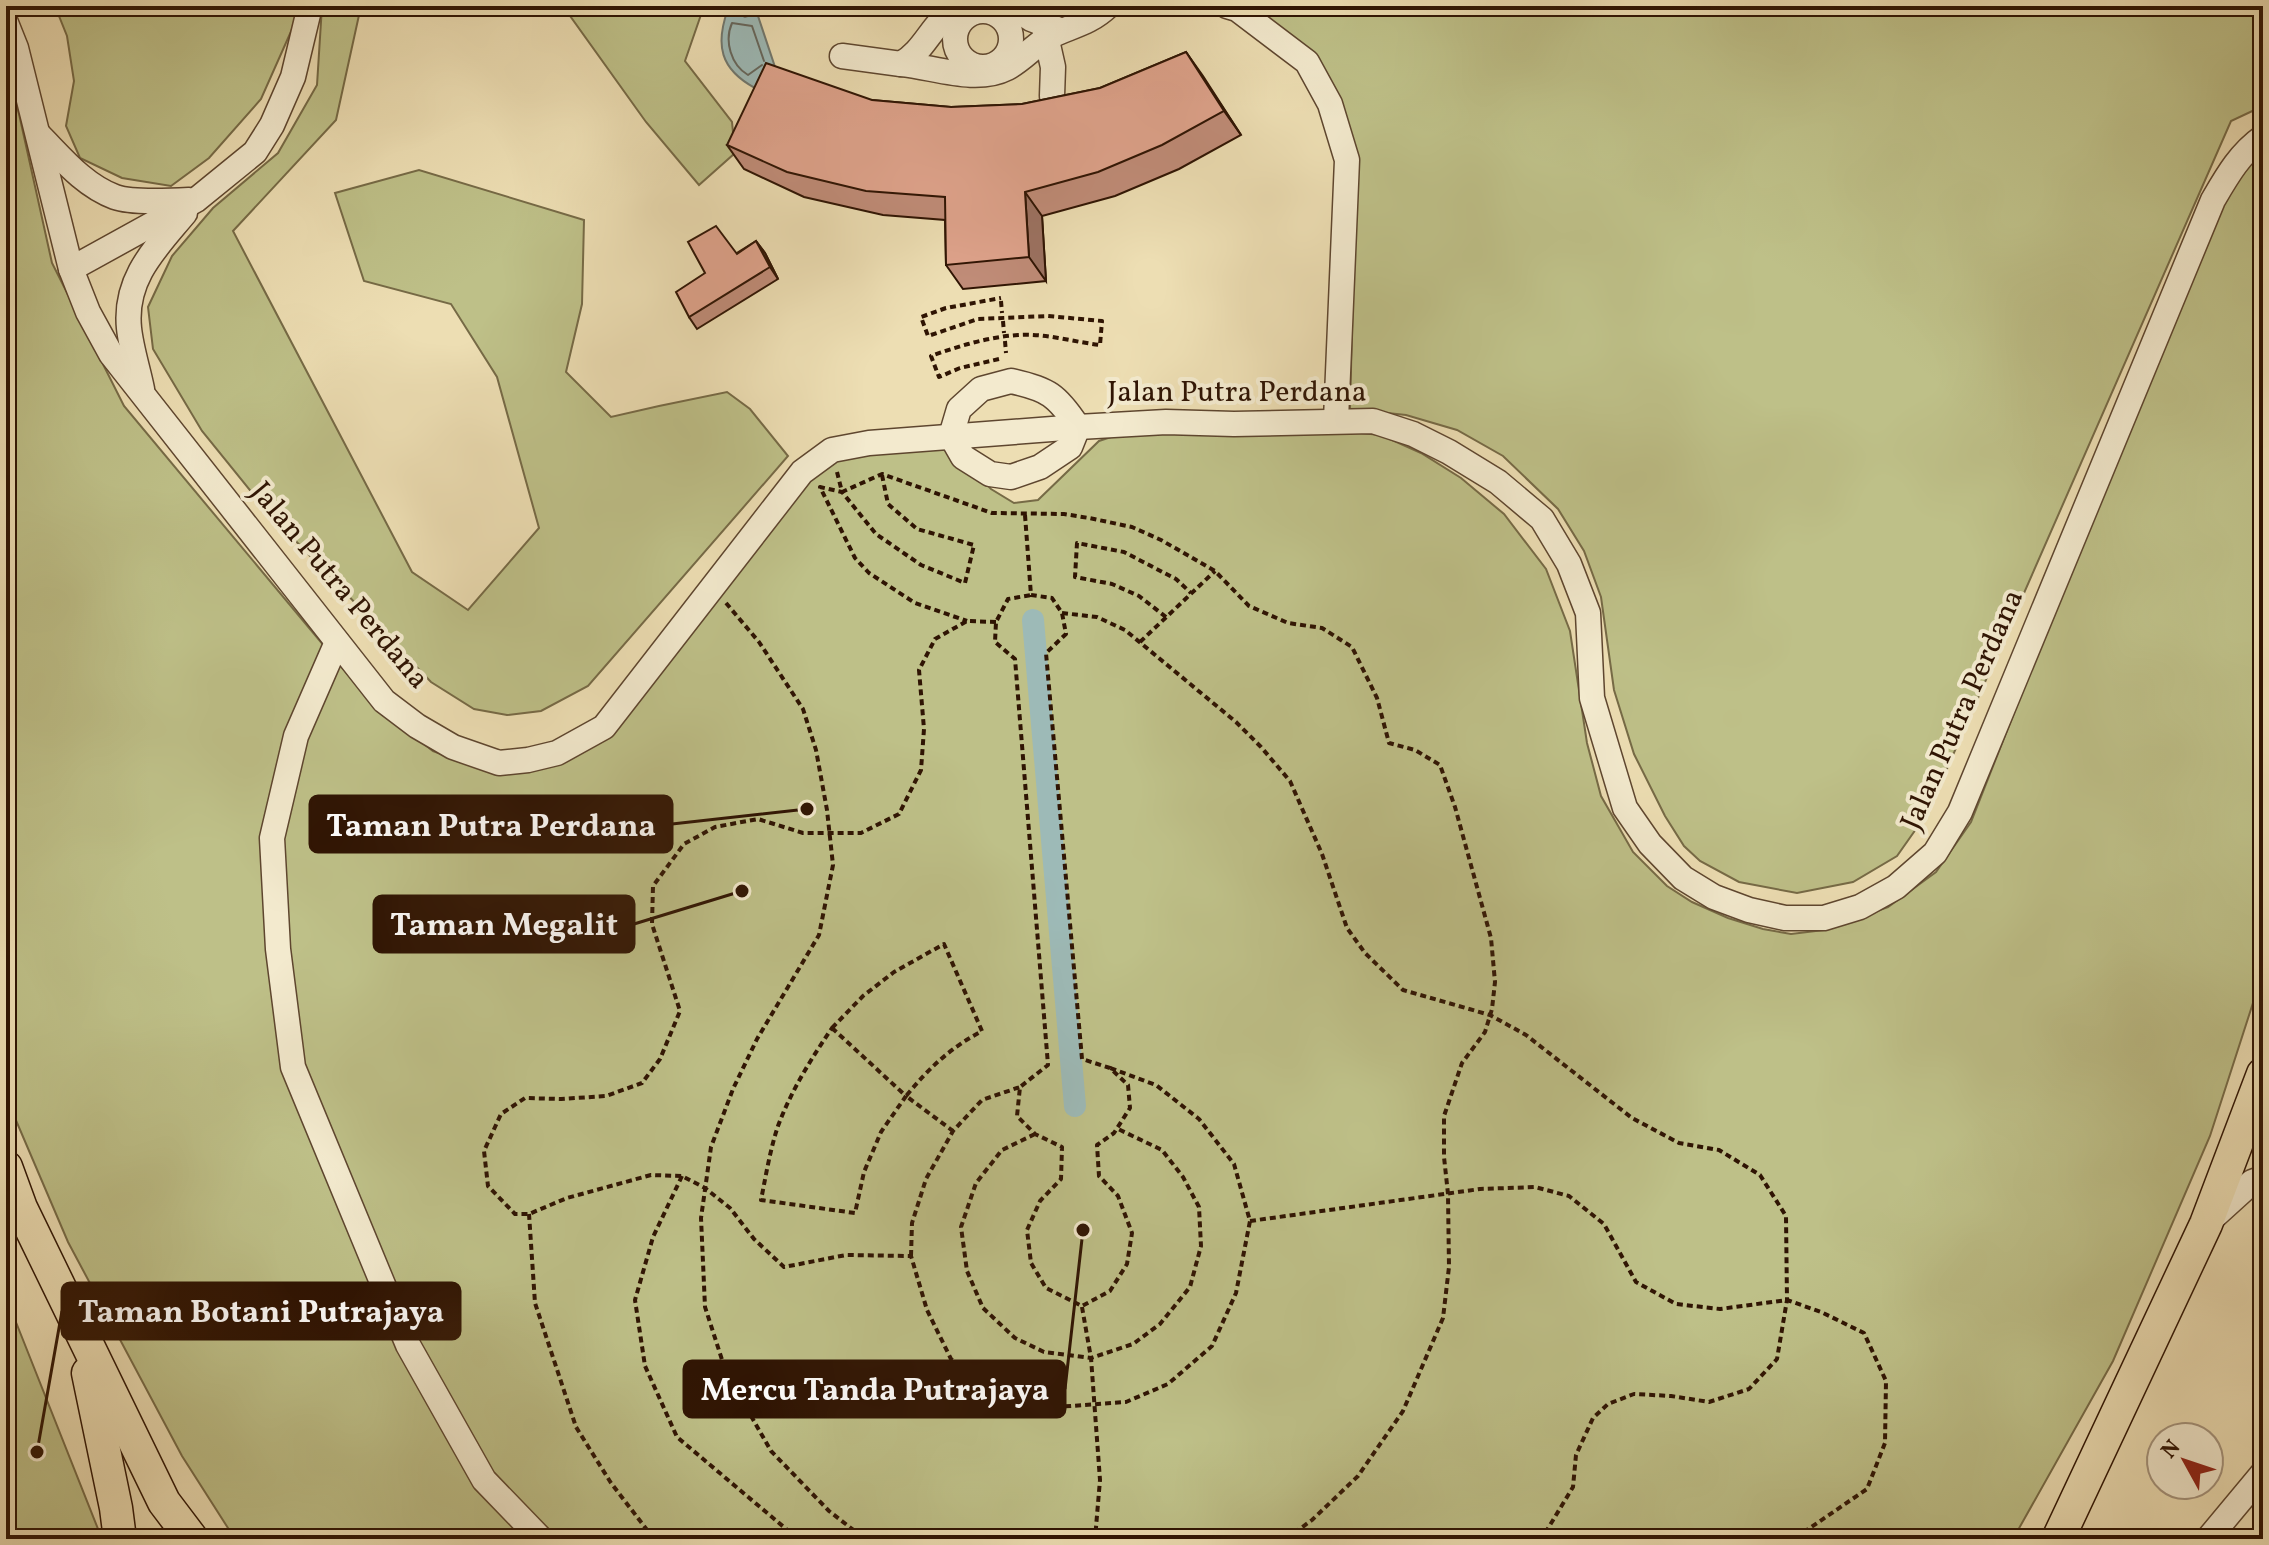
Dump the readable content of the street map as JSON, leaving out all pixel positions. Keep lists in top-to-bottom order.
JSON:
{
  "streets": {
    "street": ["Jalan Putra Perdana"]
  },
  "places": [
    "Taman Putra Perdana",
    "Taman Megalit",
    "Mercu Tanda Putrajaya",
    "Taman Botani Putrajaya"
  ],
  "north": "top left"
}
